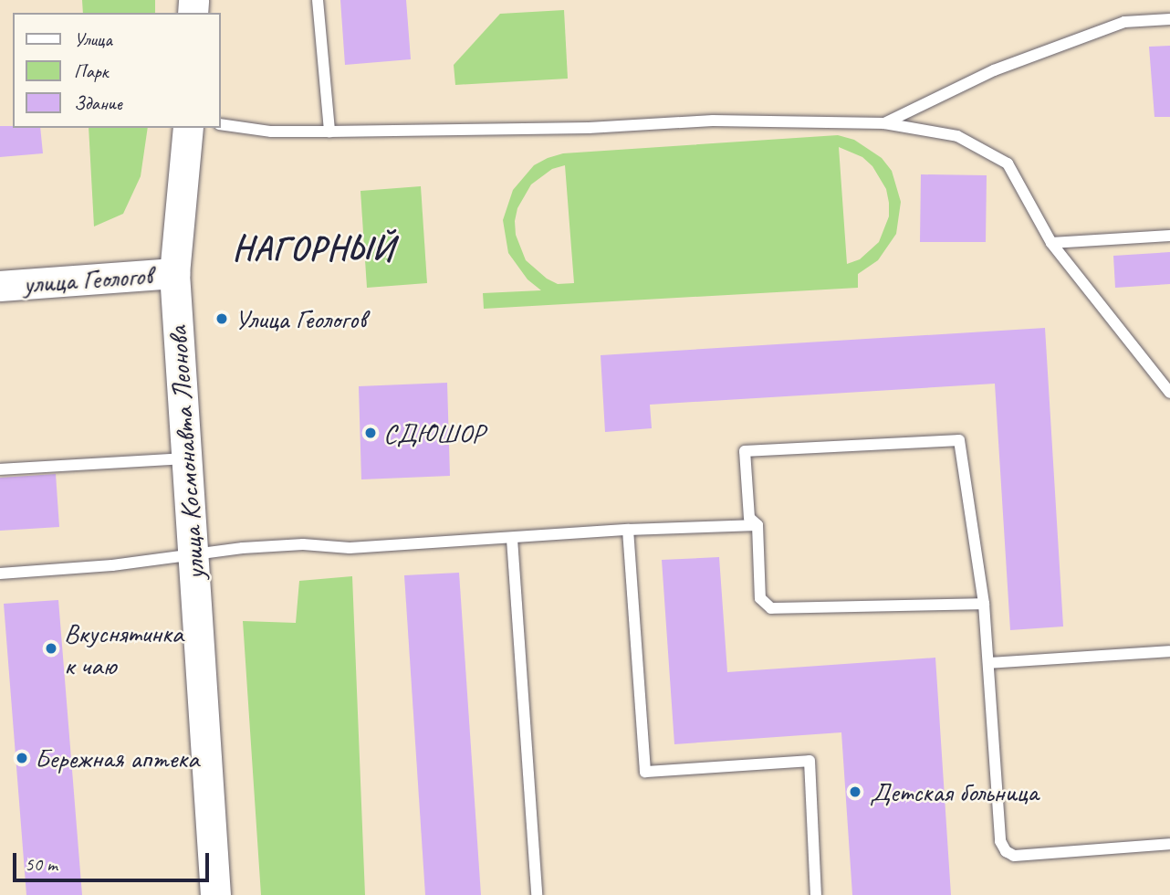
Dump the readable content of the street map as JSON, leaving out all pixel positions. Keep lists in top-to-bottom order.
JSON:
{
  "streets": {
    "main road": ["улица Геологов", "улица Космонавта Леонова"]
  },
  "crossings": [
    ["улица Геологов", "улица Космонавта Леонова"]
  ],
  "districts": ["НАГОРНЫЙ"],
  "places": [
    "Улица Геологов",
    "СДЮШОР",
    "Вкуснятинка к чаю",
    "Бережная аптека",
    "Детская больница"
  ],
  "legend": ["Улица", "Парк", "Здание"],
  "scale_bar": "50 m"
}
